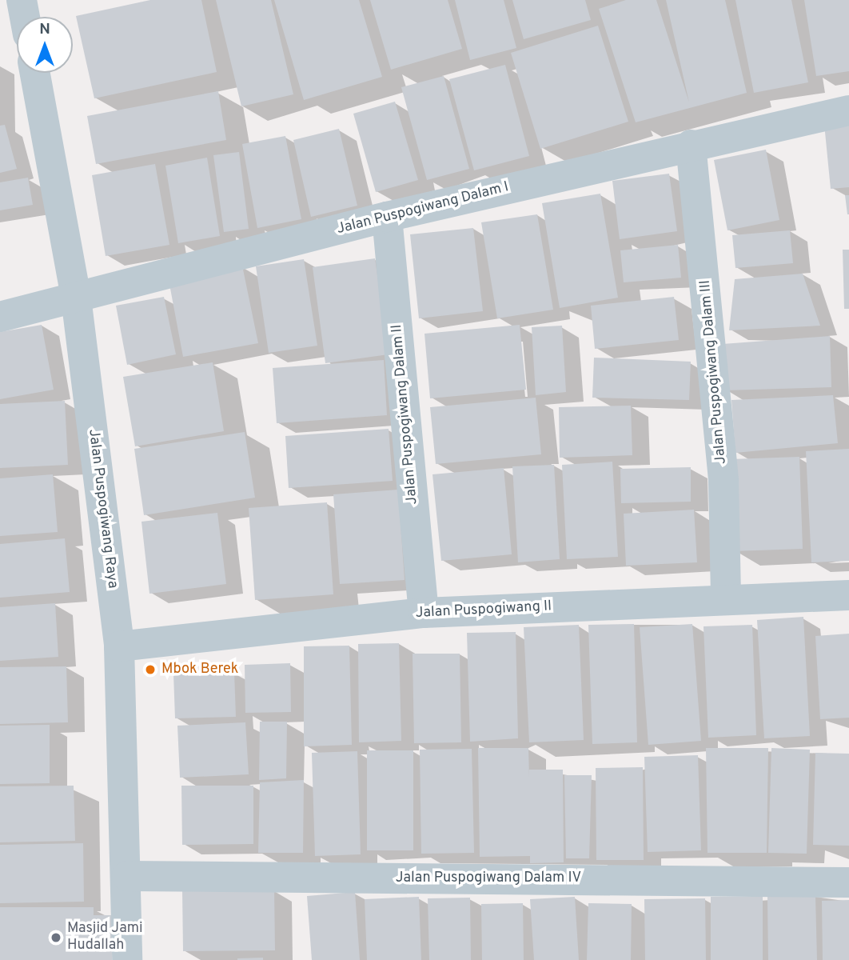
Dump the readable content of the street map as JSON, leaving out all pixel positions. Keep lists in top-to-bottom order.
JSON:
{
  "streets": {
    "street": [
      "Jalan Puspogiwang Dalam I",
      "Jalan Puspogiwang Dalam III",
      "Jalan Puspogiwang Dalam II",
      "Jalan Puspogiwang Raya",
      "Jalan Puspogiwang II",
      "Jalan Puspogiwang Dalam IV"
    ]
  },
  "crossings": [
    ["Jalan Puspogiwang Dalam I", "Jalan Puspogiwang Dalam III"],
    ["Jalan Puspogiwang Dalam I", "Jalan Puspogiwang Dalam II"],
    ["Jalan Puspogiwang Dalam I", "Jalan Puspogiwang Raya"],
    ["Jalan Puspogiwang Dalam III", "Jalan Puspogiwang II"],
    ["Jalan Puspogiwang Dalam II", "Jalan Puspogiwang II"],
    ["Jalan Puspogiwang Raya", "Jalan Puspogiwang II"],
    ["Jalan Puspogiwang Raya", "Jalan Puspogiwang Dalam IV"]
  ],
  "places": ["Mbok Berek", "Masjid Jami Hudallah"],
  "north": "top"
}
